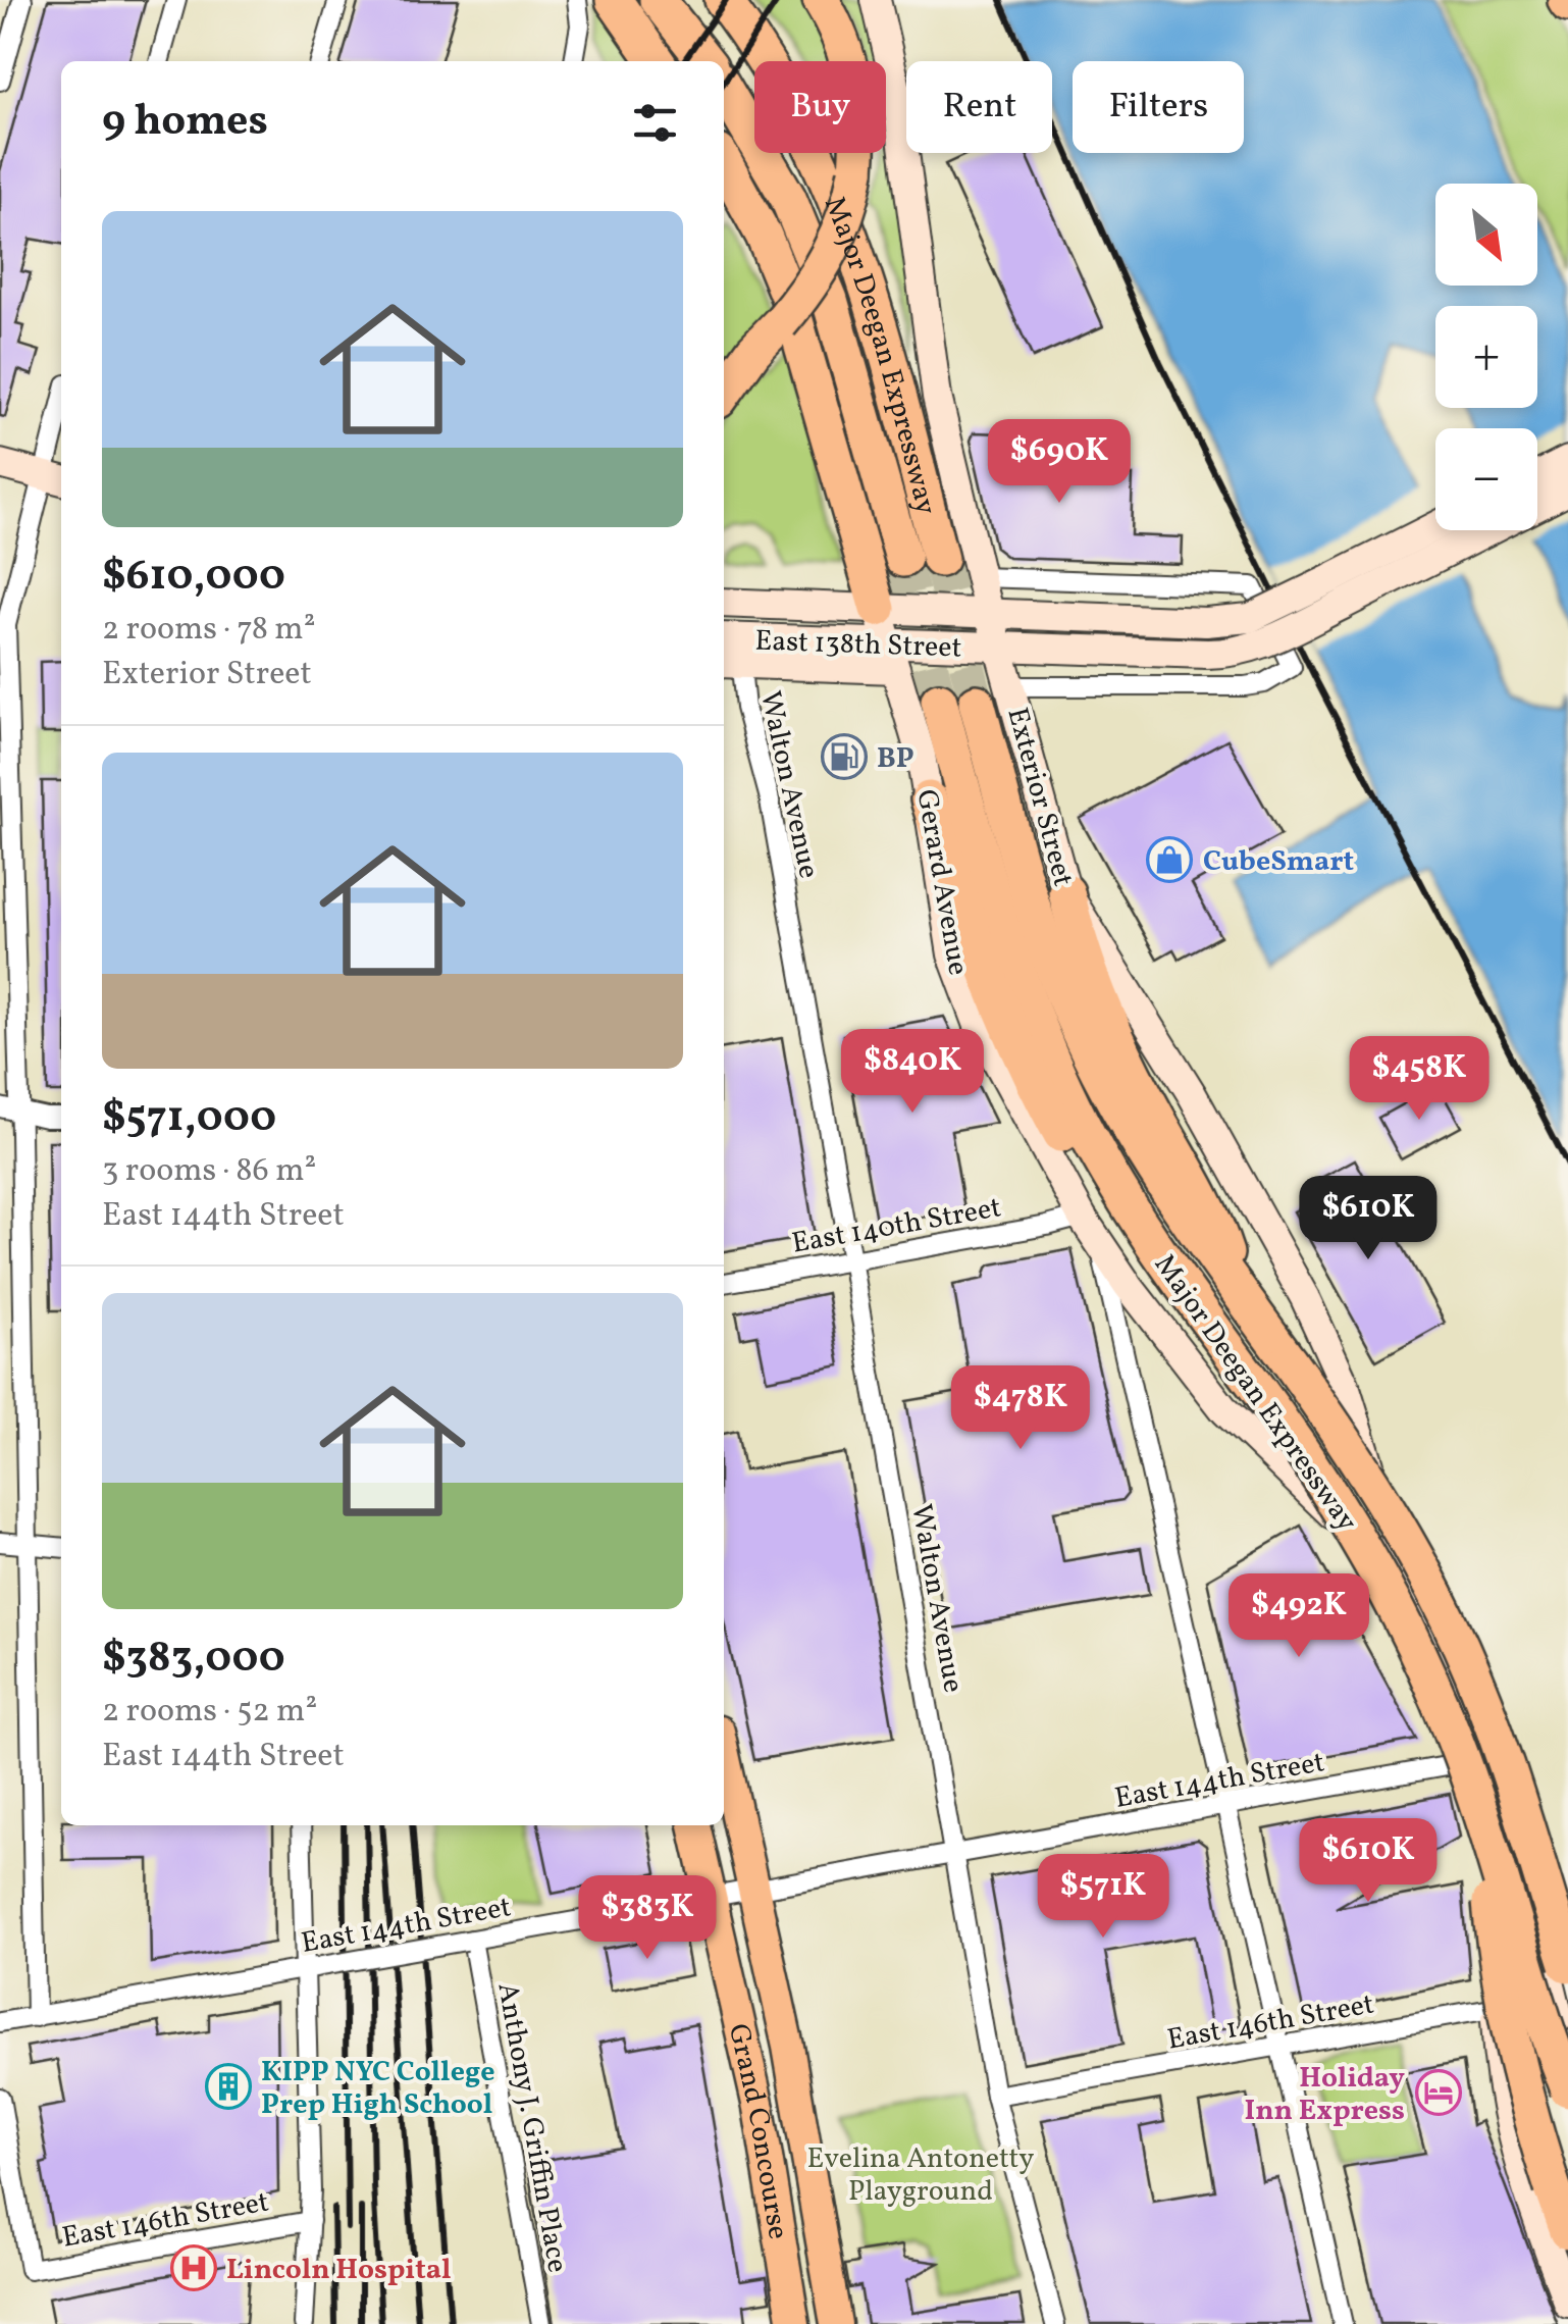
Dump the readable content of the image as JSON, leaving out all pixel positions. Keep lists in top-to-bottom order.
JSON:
{
  "streets": {
    "highway": ["Major Deegan Expressway"],
    "main road": [
      "East 138th Street",
      "Exterior Street",
      "Gerard Avenue",
      "Grand Concourse"
    ],
    "street": [
      "Walton Avenue",
      "East 140th Street",
      "East 144th Street",
      "East 146th Street",
      "Anthony J. Griffin Place"
    ]
  },
  "crossings": [
    ["East 138th Street", "Walton Avenue"],
    ["East 138th Street", "Exterior Street"],
    ["East 138th Street", "Gerard Avenue"],
    ["Walton Avenue", "East 140th Street"],
    ["Walton Avenue", "East 144th Street"],
    ["Walton Avenue", "East 146th Street"],
    ["Exterior Street", "Gerard Avenue"],
    ["Exterior Street", "East 140th Street"],
    ["Exterior Street", "East 144th Street"],
    ["Exterior Street", "East 146th Street"],
    ["Gerard Avenue", "East 140th Street"],
    ["Gerard Avenue", "East 144th Street"],
    ["Gerard Avenue", "East 146th Street"],
    ["East 144th Street", "Anthony J. Griffin Place"],
    ["East 144th Street", "Grand Concourse"]
  ],
  "parks": ["Evelina Antonetty Playground"],
  "places": {
    "fuel station": ["BP"],
    "shop": ["CubeSmart"],
    "building": ["KIPP NYC College Prep High School"],
    "hotel": ["Holiday Inn Express"],
    "hospital": ["Lincoln Hospital"]
  },
  "north": "bottom right",
  "page": {
    "chip": ["Buy", "Rent", "Filters"],
    "heading": "9 homes",
    "map_buttons": ["+", "−"],
    "list": [
      {
        "name": "$610,000",
        "note": "2 rooms · 78 m² · Exterior Street"
      },
      {
        "name": "$571,000",
        "note": "3 rooms · 86 m² · East 144th Street"
      },
      {
        "name": "$383,000",
        "note": "2 rooms · 52 m² · East 144th Street"
      }
    ],
    "price": [
      "$690K",
      "$840K",
      "$458K",
      "$610K",
      "$478K",
      "$492K",
      "$610K",
      "$571K",
      "$383K"
    ]
  }
}
